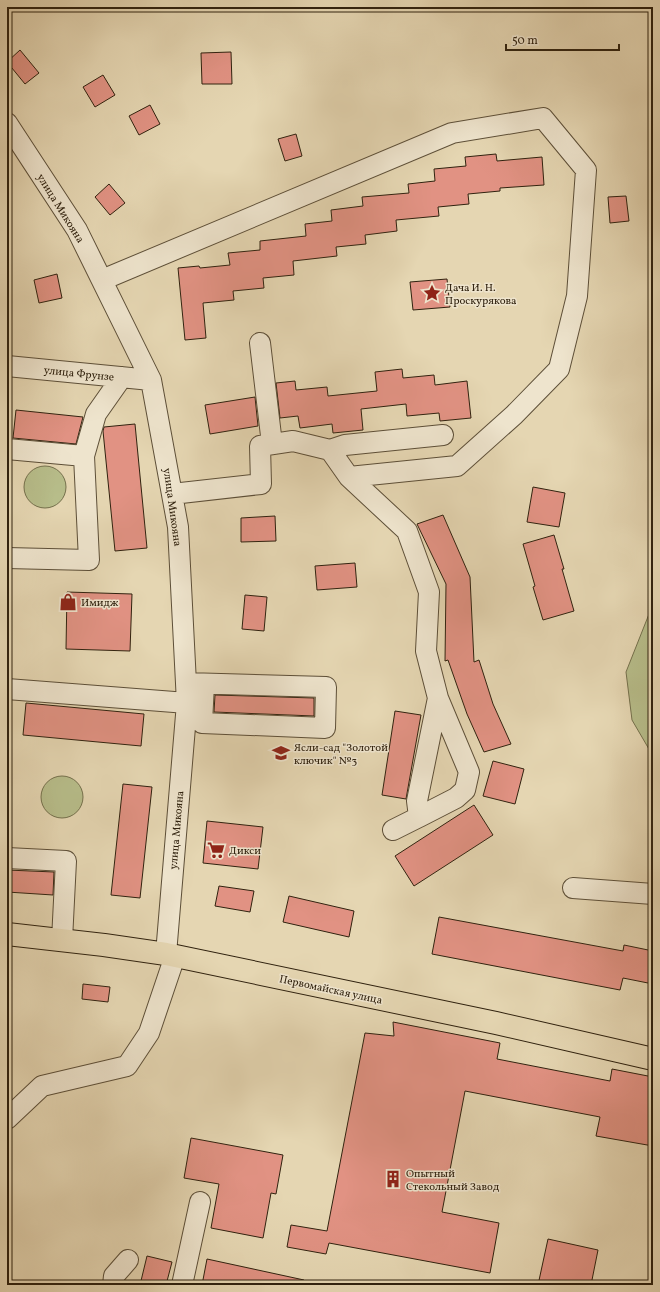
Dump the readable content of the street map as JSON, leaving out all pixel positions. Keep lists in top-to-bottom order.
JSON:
{
  "streets": {
    "main road": ["Первомайская улица"],
    "street": ["улица Микояна", "улица Фрунзе"]
  },
  "crossings": [
    ["улица Микояна", "улица Фрунзе"],
    ["улица Микояна", "Первомайская улица"]
  ],
  "places": {
    "place": ["Дача И. Н. Проскурякова"],
    "shop": ["Имидж"],
    "school or university": ["Ясли-сад \"Золотой ключик\" №3"],
    "supermarket": ["Дикси"],
    "building": ["Опытный Стекольный Завод"]
  },
  "scale_bar": "50 m"
}
